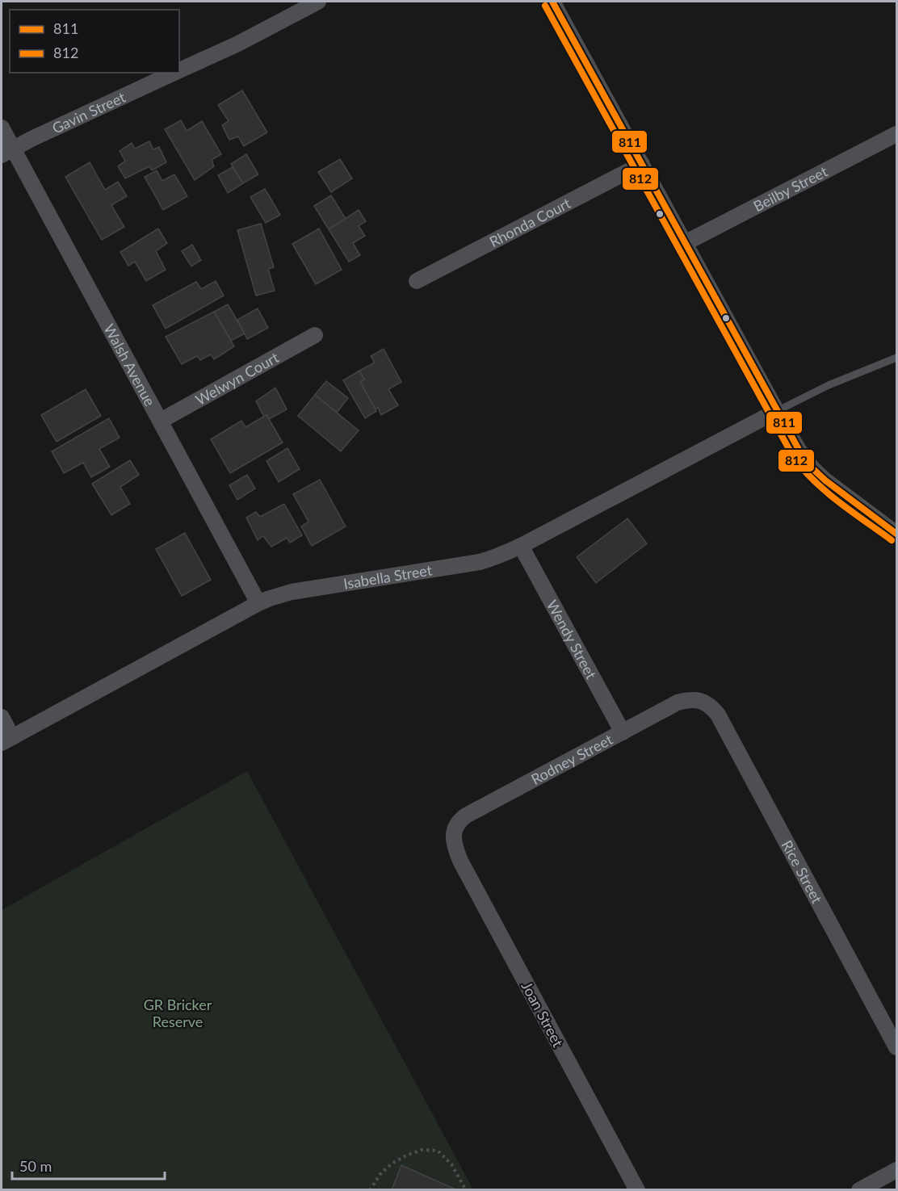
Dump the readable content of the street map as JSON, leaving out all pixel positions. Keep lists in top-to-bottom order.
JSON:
{
  "streets": {
    "street": [
      "Gavin Street",
      "Beilby Street",
      "Rhonda Court",
      "Walsh Avenue",
      "Welwyn Court",
      "Isabella Street",
      "Wendy Street",
      "Rodney Street",
      "Rice Street",
      "Joan Street"
    ]
  },
  "crossings": [
    ["Gavin Street", "Walsh Avenue"],
    ["Walsh Avenue", "Welwyn Court"],
    ["Walsh Avenue", "Isabella Street"],
    ["Isabella Street", "Wendy Street"],
    ["Wendy Street", "Rodney Street"],
    ["Rodney Street", "Rice Street"],
    ["Rodney Street", "Joan Street"]
  ],
  "parks": ["GR Bricker Reserve"],
  "lines": ["transit line 811", "transit line 812"],
  "legend": ["811", "812"],
  "scale_bar": "50 m"
}
